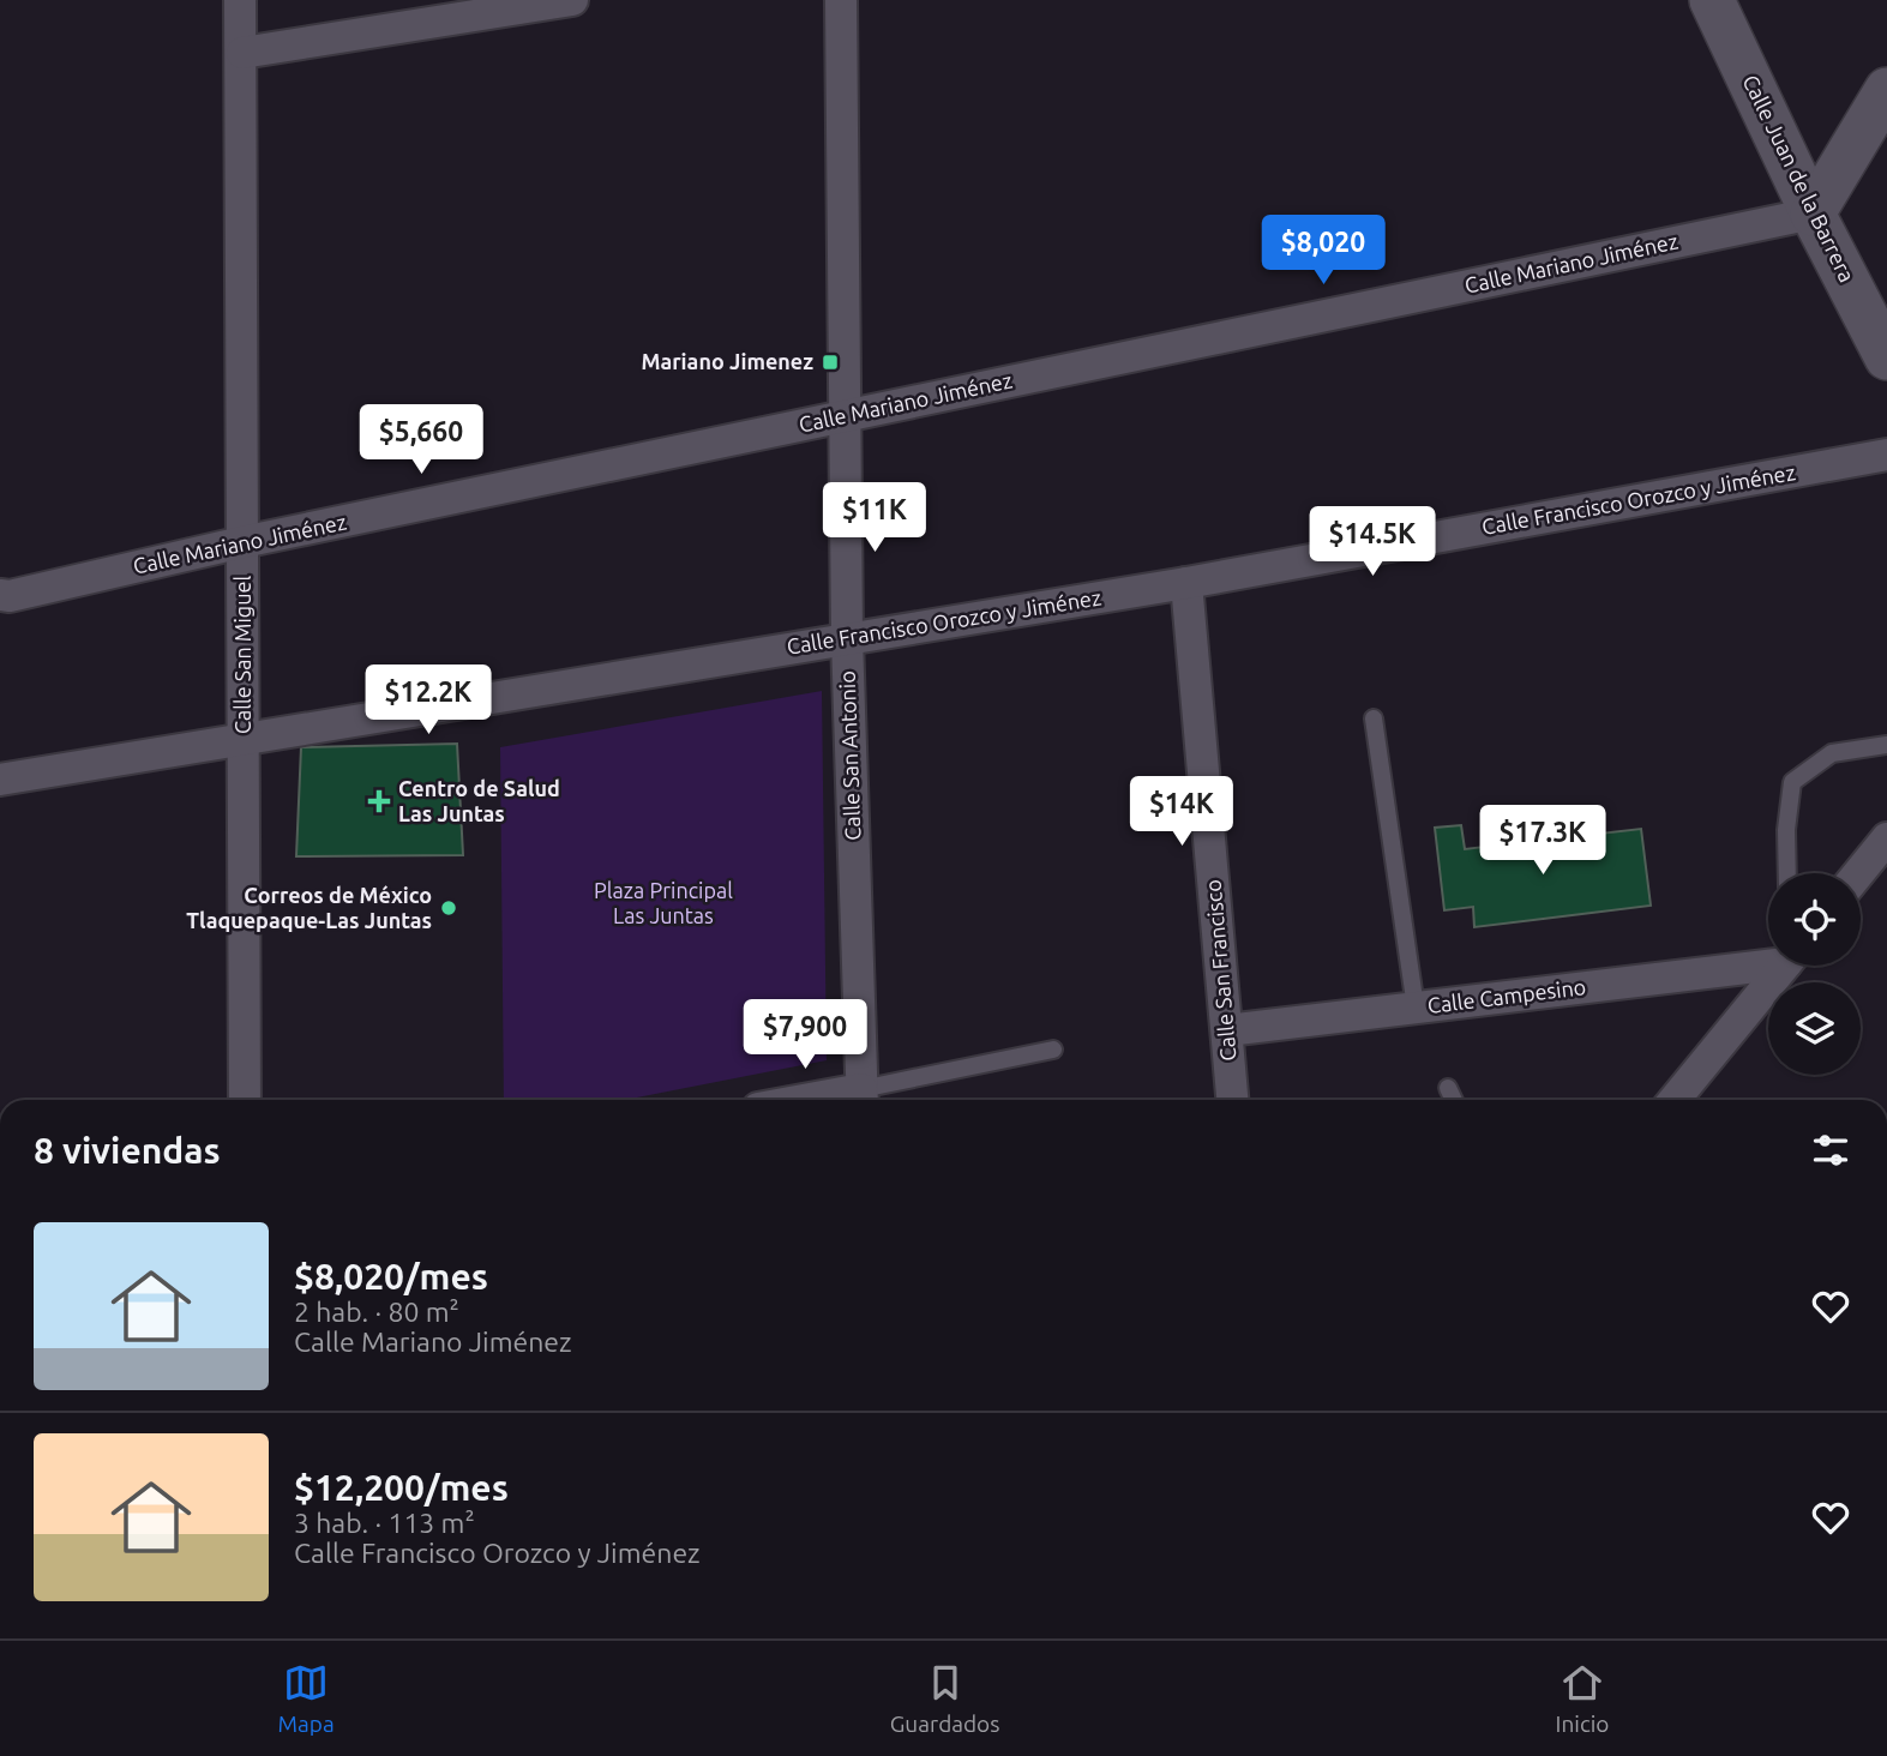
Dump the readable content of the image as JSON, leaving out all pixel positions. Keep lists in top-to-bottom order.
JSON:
{
  "streets": {
    "main road": ["Calle Juan de la Barrera"],
    "street": [
      "Calle Mariano Jiménez",
      "Calle Francisco Orozco y Jiménez",
      "Calle San Miguel",
      "Calle San Antonio",
      "Calle San Francisco",
      "Calle Campesino"
    ]
  },
  "crossings": [
    ["Calle Juan de la Barrera", "Calle Mariano Jiménez"],
    ["Calle Mariano Jiménez", "Calle San Miguel"],
    ["Calle Mariano Jiménez", "Calle San Antonio"],
    ["Calle Francisco Orozco y Jiménez", "Calle San Miguel"],
    ["Calle Francisco Orozco y Jiménez", "Calle San Antonio"],
    ["Calle Francisco Orozco y Jiménez", "Calle San Francisco"],
    ["Calle San Francisco", "Calle Campesino"]
  ],
  "parks": ["Plaza Principal Las Juntas"],
  "places": {
    "transit": ["Mariano Jimenez"],
    "health": ["Centro de Salud Las Juntas"],
    "other": ["Correos de México Tlaquepaque-Las Juntas"]
  },
  "page": {
    "price": [
      "$8,020",
      "$5,660",
      "$11K",
      "$14.5K",
      "$12.2K",
      "$14K",
      "$17.3K",
      "$7,900"
    ],
    "heading": "8 viviendas",
    "list": [
      {
        "name": "$8,020/mes",
        "note": "2 hab. · 80 m² · Calle Mariano Jiménez"
      },
      {
        "name": "$12,200/mes",
        "note": "3 hab. · 113 m² · Calle Francisco Orozco y Jiménez"
      }
    ],
    "tabs": ["Mapa", "Guardados", "Inicio"]
  }
}
